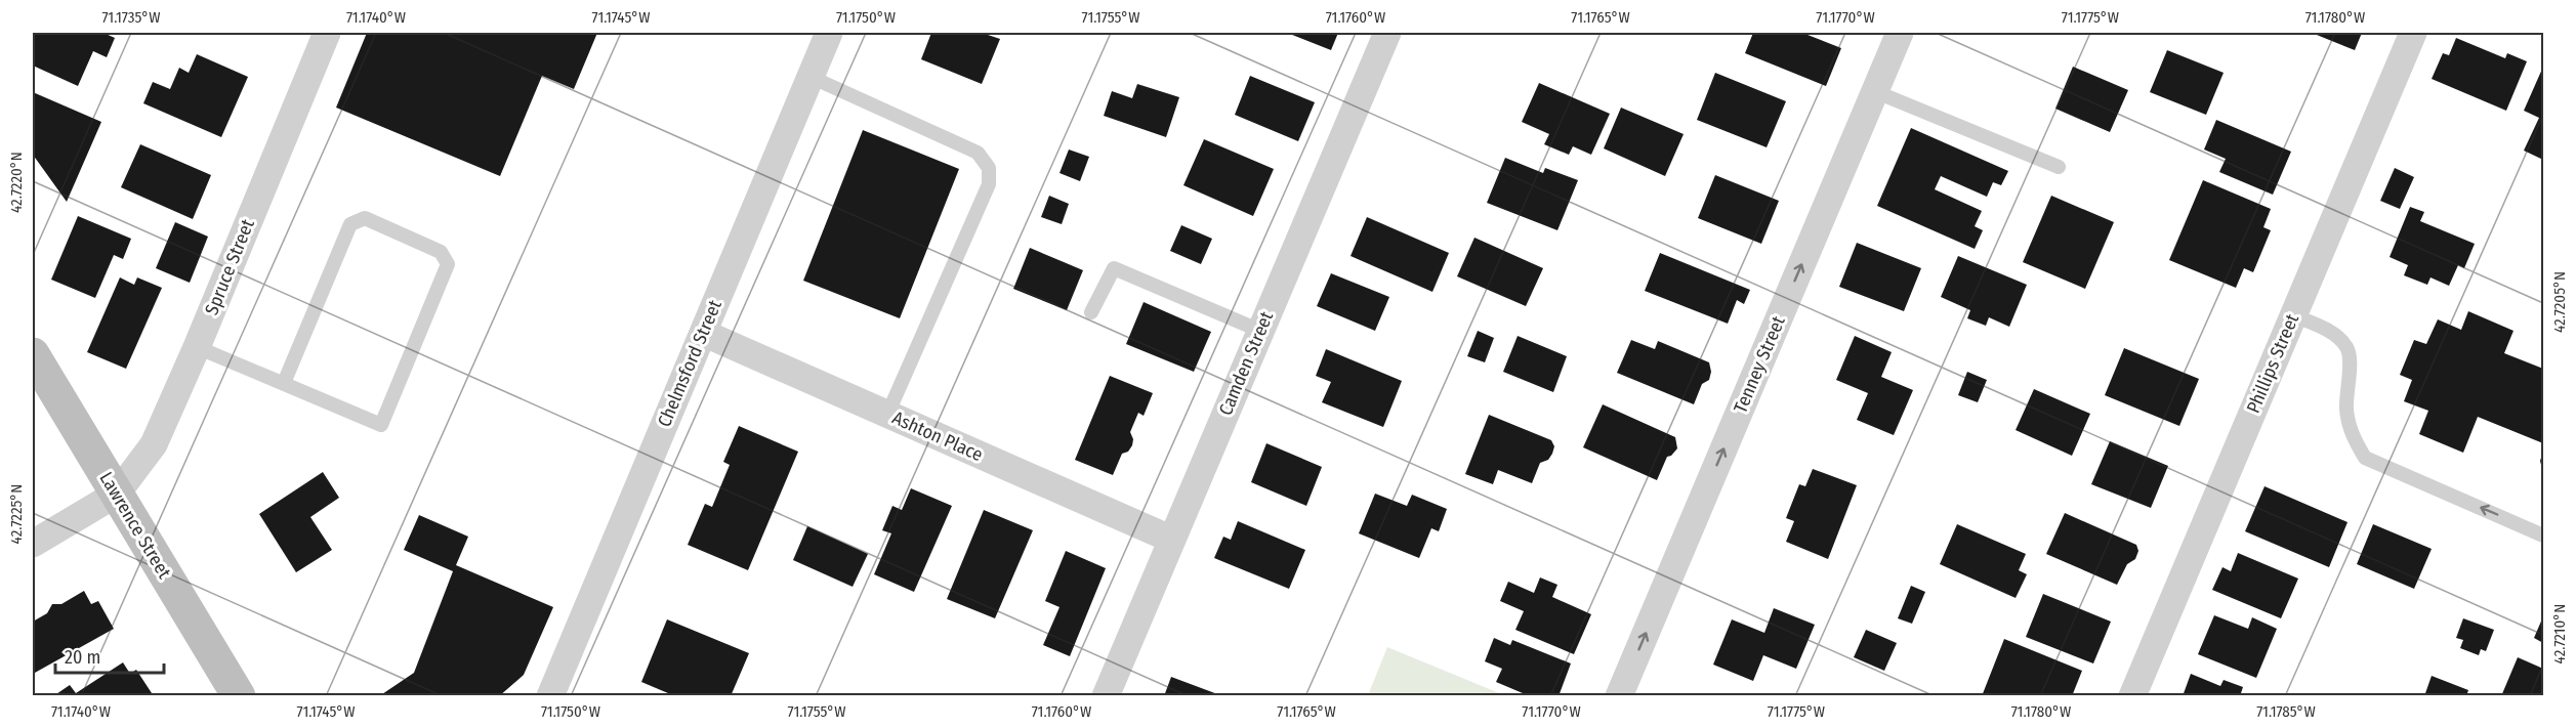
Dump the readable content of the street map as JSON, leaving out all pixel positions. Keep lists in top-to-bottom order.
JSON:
{
  "streets": {
    "main road": ["Lawrence Street"],
    "street": [
      "Spruce Street",
      "Chelmsford Street",
      "Camden Street",
      "Phillips Street",
      "Tenney Street",
      "Ashton Place"
    ]
  },
  "crossings": [
    ["Spruce Street", "Lawrence Street"],
    ["Chelmsford Street", "Ashton Place"],
    ["Camden Street", "Ashton Place"]
  ],
  "one_way": ["Tenney Street"],
  "scale_bar": "20 m",
  "coordinates": [
    "71.1735°W",
    "71.1740°W",
    "71.1745°W",
    "71.1750°W",
    "71.1755°W",
    "71.1760°W",
    "71.1765°W",
    "71.1770°W",
    "71.1775°W",
    "71.1780°W",
    "42.7220°N",
    "42.7205°N",
    "42.7225°N",
    "42.7210°N",
    "71.1785°W"
  ]
}
